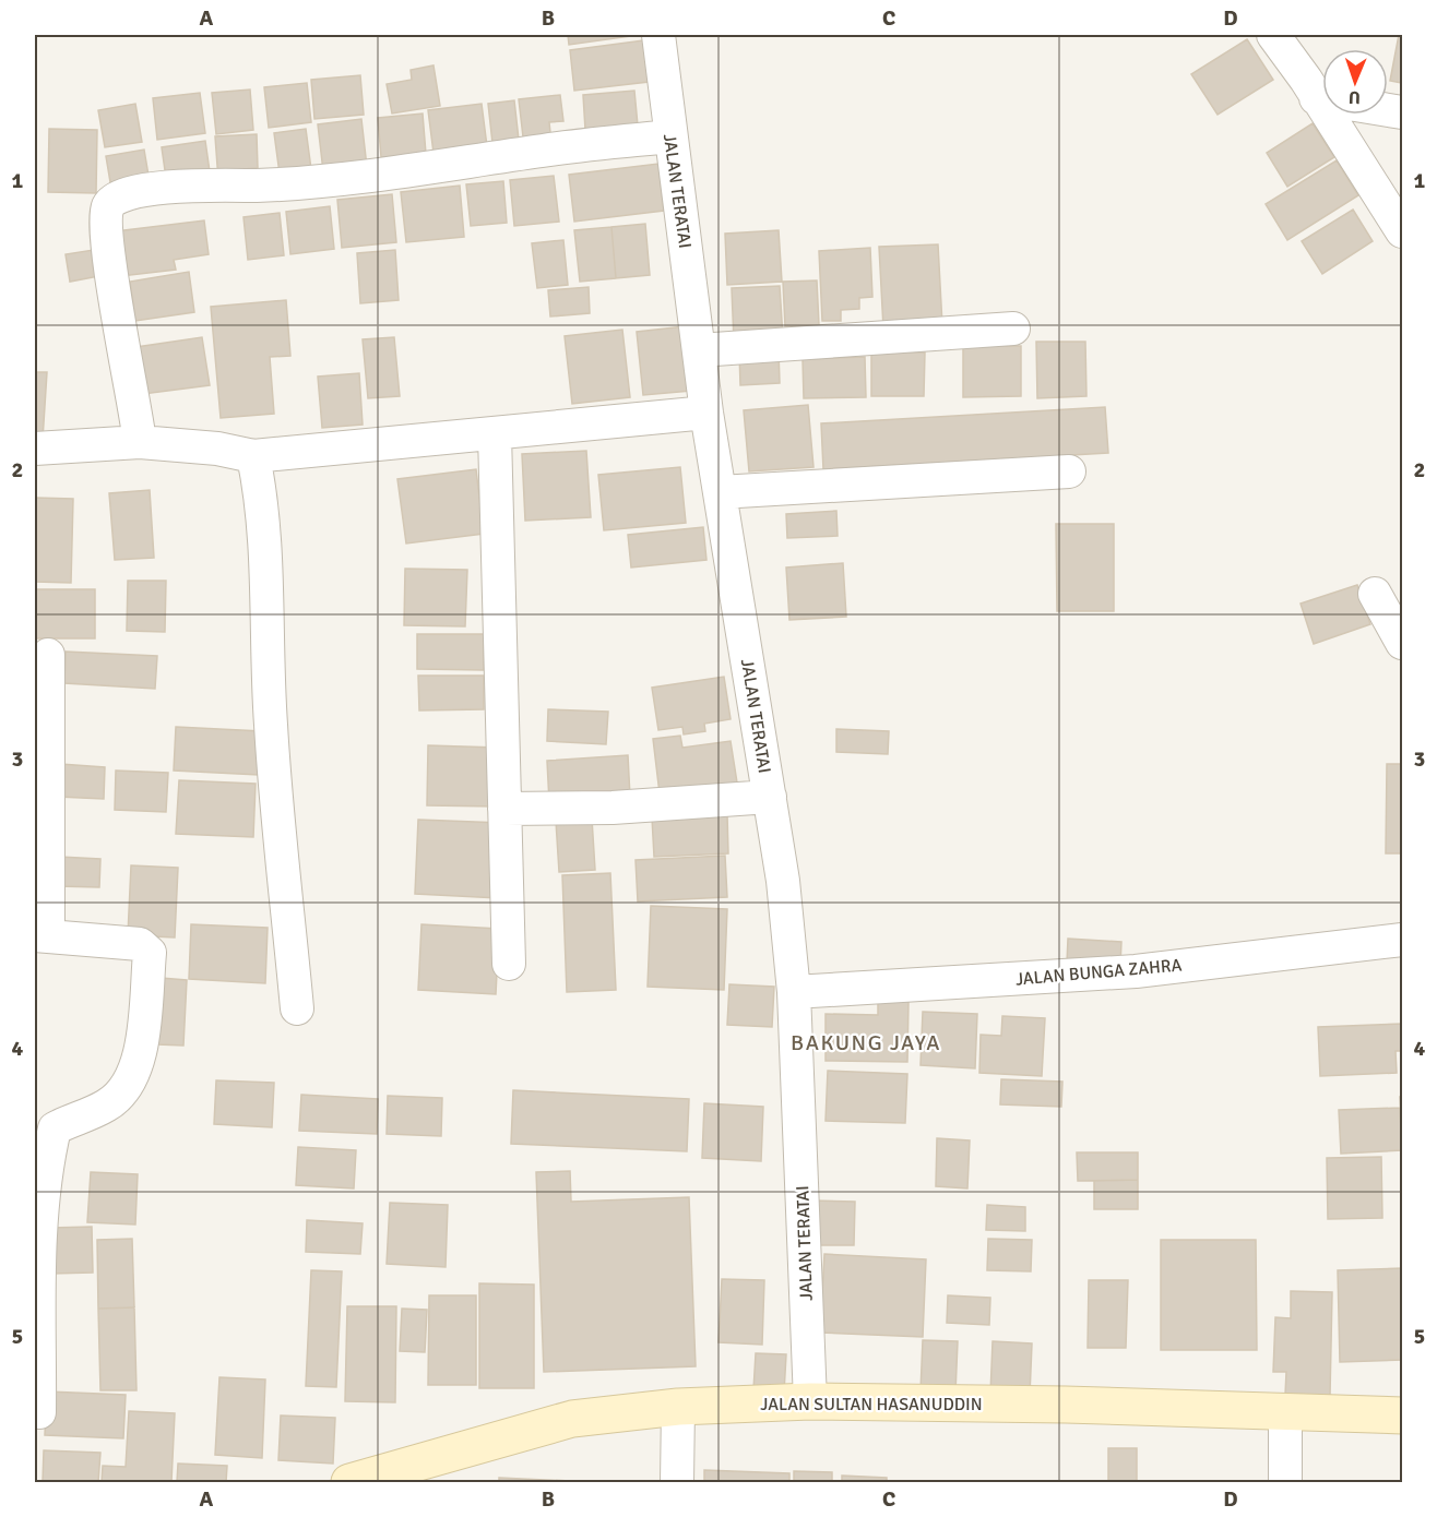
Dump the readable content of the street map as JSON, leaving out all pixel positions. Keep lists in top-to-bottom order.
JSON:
{
  "streets": {
    "street": ["JALAN TERATAI", "JALAN BUNGA ZAHRA", "JALAN SULTAN HASANUDDIN"]
  },
  "crossings": [
    ["JALAN TERATAI", "JALAN BUNGA ZAHRA"],
    ["JALAN TERATAI", "JALAN SULTAN HASANUDDIN"]
  ],
  "districts": ["BAKUNG JAYA"],
  "north": "bottom",
  "grid": {
    "columns": [
      "A",
      "B",
      "C",
      "D"
    ],
    "rows": [
      "1",
      "2",
      "3",
      "4",
      "5"
    ]
  }
}
